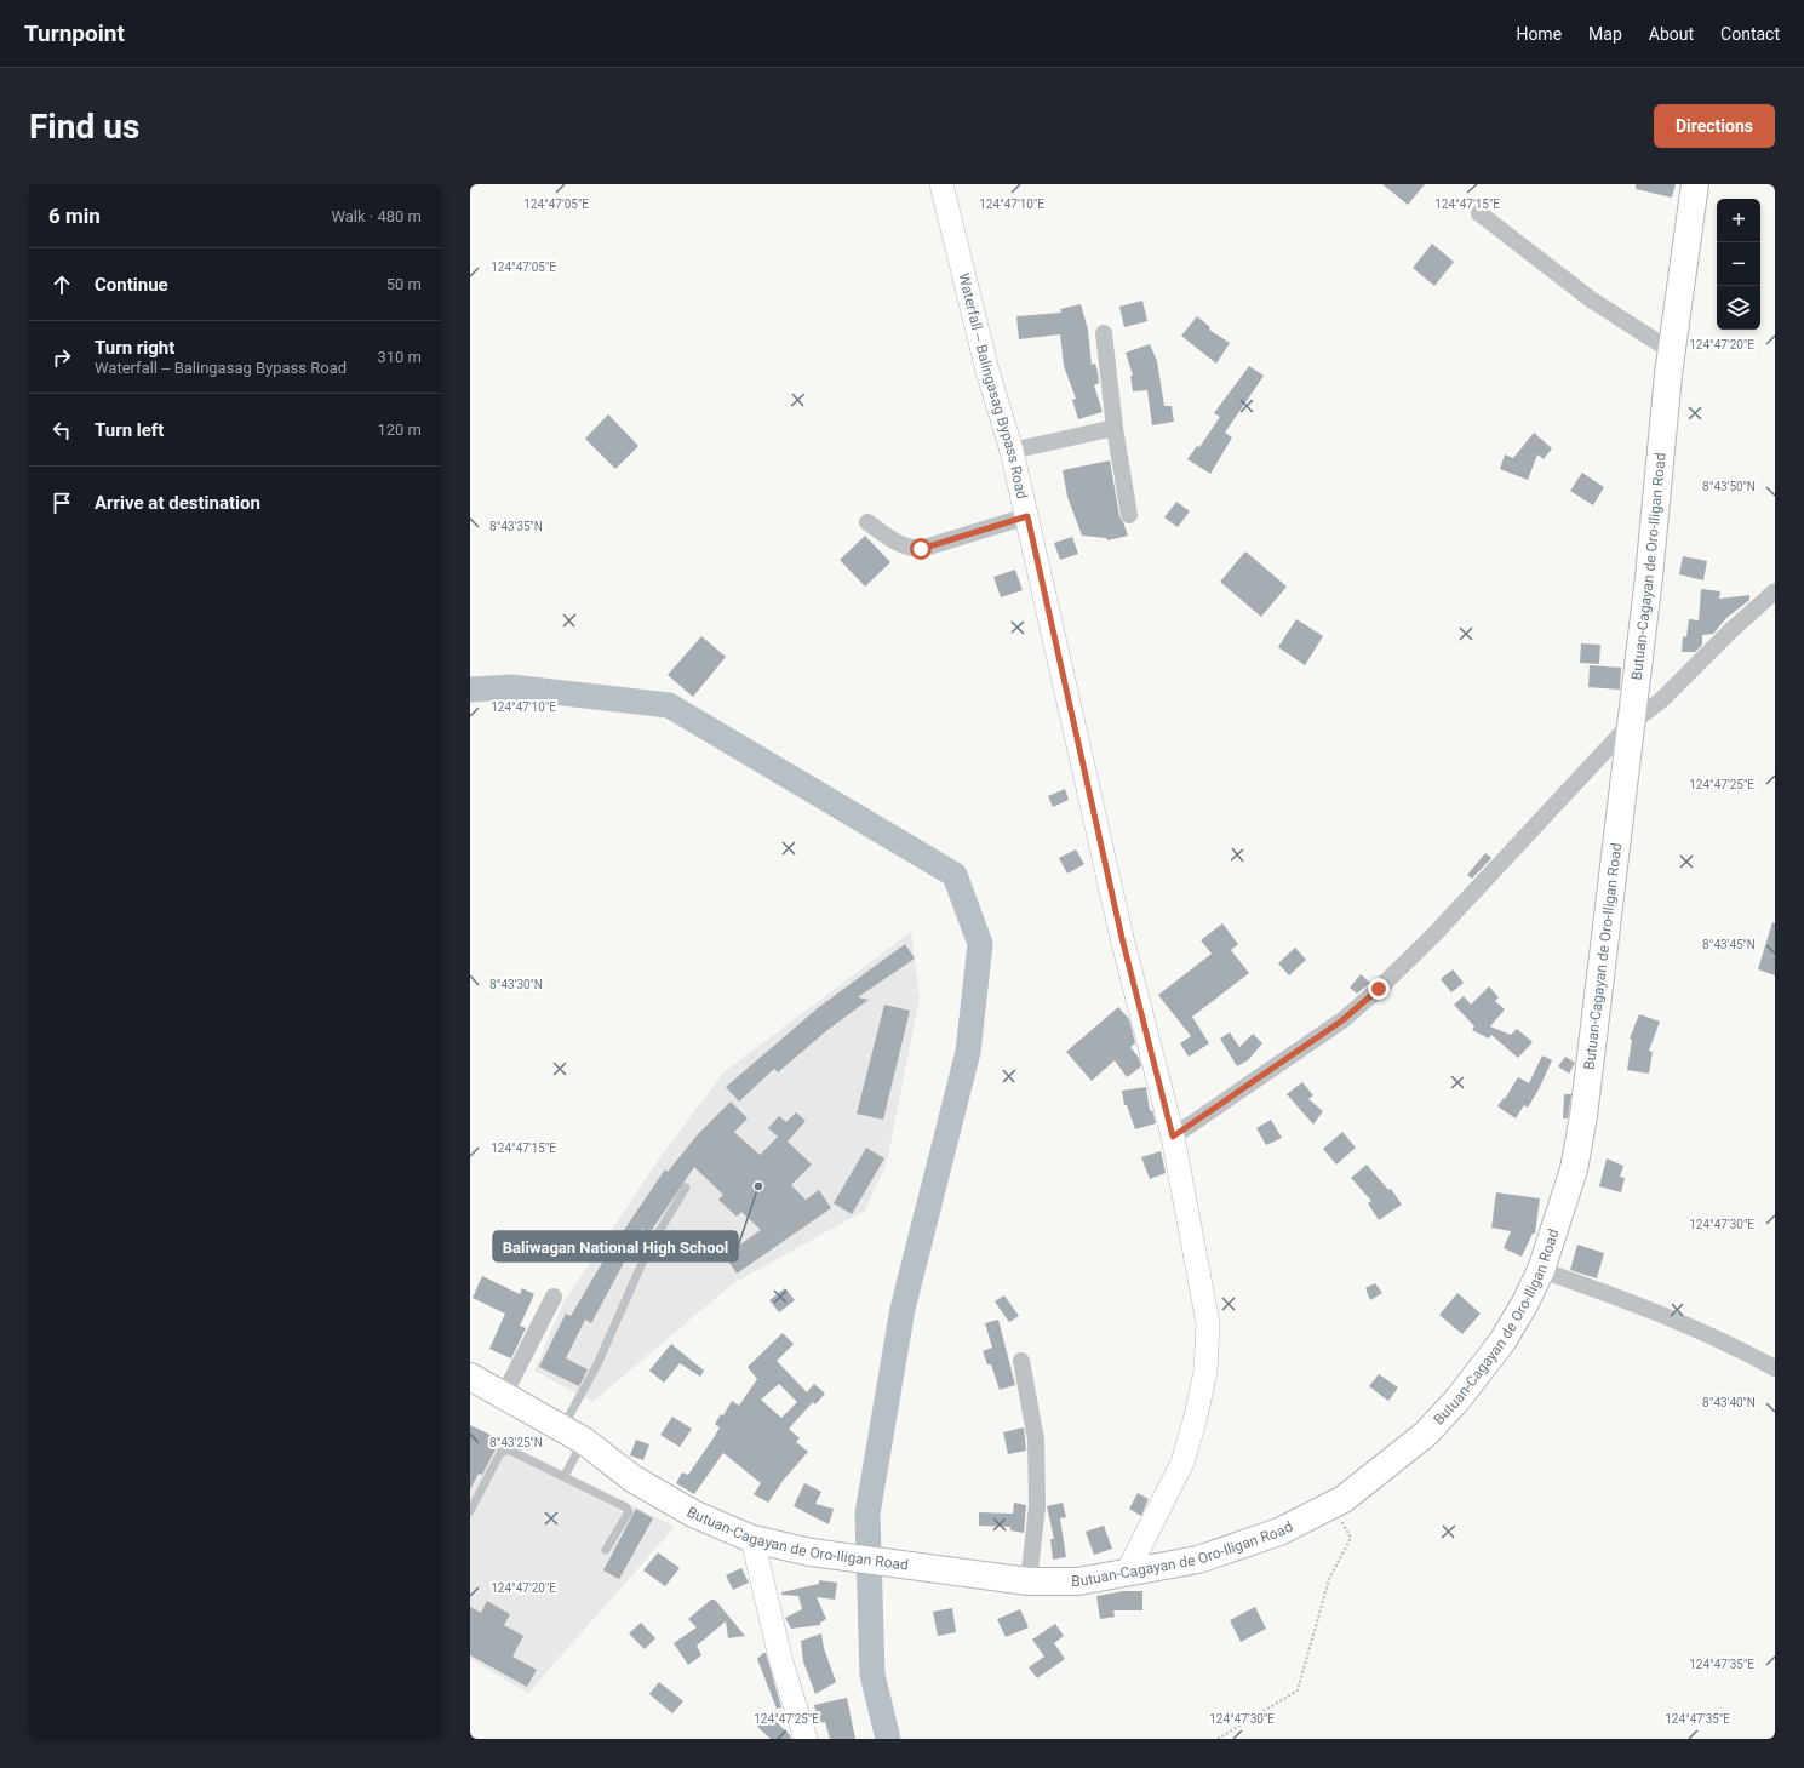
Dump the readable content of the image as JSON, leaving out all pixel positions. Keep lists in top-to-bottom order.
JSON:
{
  "streets": {
    "highway": ["Butuan-Cagayan de Oro-Iligan Road"],
    "main road": ["Waterfall ‒ Balingasag Bypass Road"]
  },
  "crossings": [
    ["Waterfall ‒ Balingasag Bypass Road", "Butuan-Cagayan de Oro-Iligan Road"]
  ],
  "places": ["Baliwagan National High School"],
  "page": {
    "header": "Turnpoint",
    "nav": [
      "Home",
      "Map",
      "About",
      "Contact"
    ],
    "buttons": "Directions",
    "title": "Find us",
    "heading": ["6 min", "Walk · 480 m"],
    "map_buttons": ["+", "−"],
    "list": [
      ["Continue", "50 m"],
      ["Turn right", "Waterfall ‒ Balingasag Bypass Road", "310 m"],
      ["Turn left", "120 m"],
      "Arrive at destination"
    ]
  },
  "coordinates": [
    "124°47'05\"E",
    "124°47'10\"E",
    "124°47'15\"E",
    "124°47'20\"E",
    "8°43'50\"N",
    "8°43'35\"N",
    "124°47'25\"E",
    "8°43'45\"N",
    "8°43'30\"N",
    "124°47'30\"E",
    "8°43'40\"N",
    "8°43'25\"N",
    "124°47'35\"E"
  ]
}
